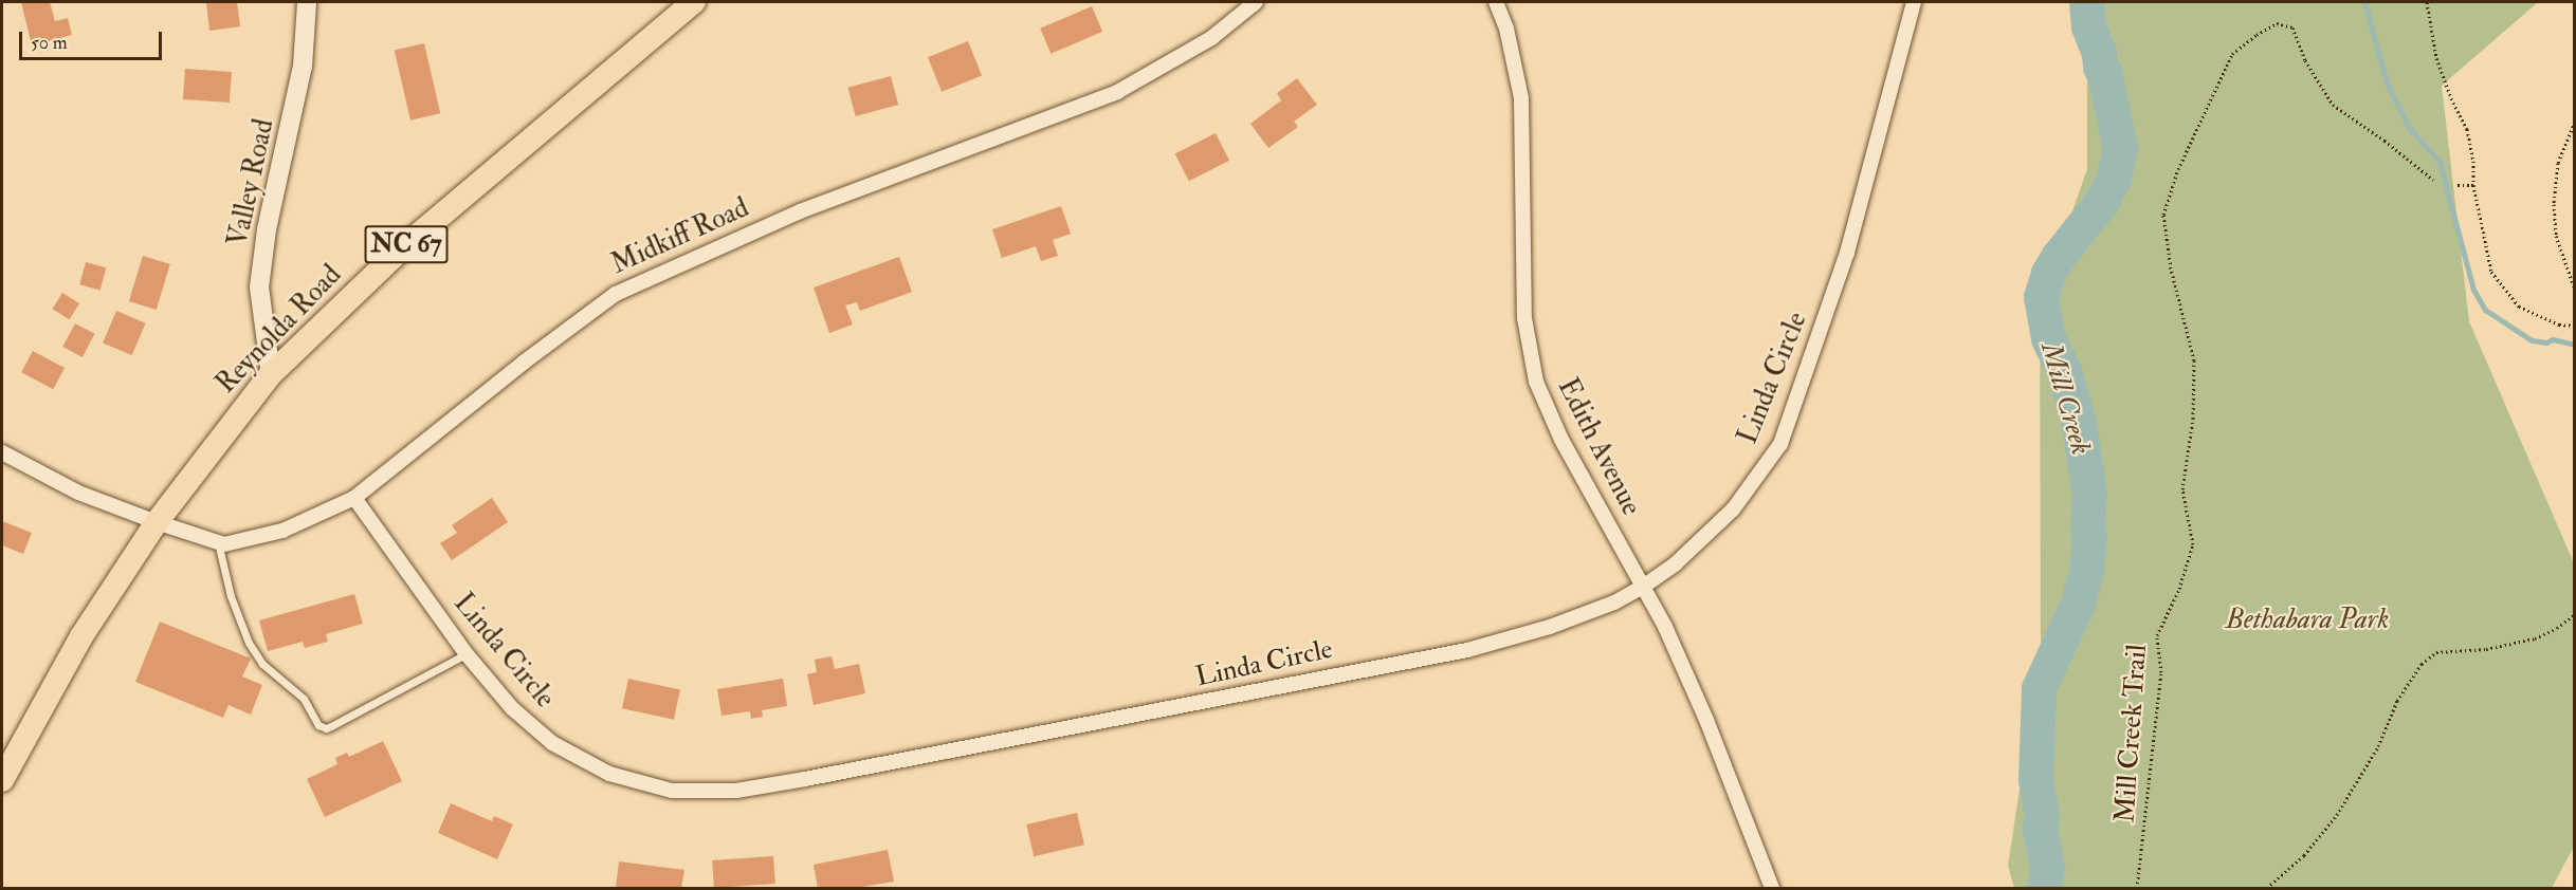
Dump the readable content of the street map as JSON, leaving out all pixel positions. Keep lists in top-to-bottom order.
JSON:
{
  "streets": {
    "main road": ["NC 67", "Reynolda Road"],
    "street": [
      "Valley Road",
      "Midkiff Road",
      "Linda Circle",
      "Edith Avenue"
    ],
    "path": ["Mill Creek Trail"]
  },
  "crossings": [
    ["Valley Road", "Reynolda Road"],
    ["Midkiff Road", "Reynolda Road"],
    ["Midkiff Road", "Linda Circle"],
    ["Linda Circle", "Edith Avenue"]
  ],
  "water": ["Mill Creek"],
  "parks": ["Bethabara Park"],
  "scale_bar": "50 m"
}
